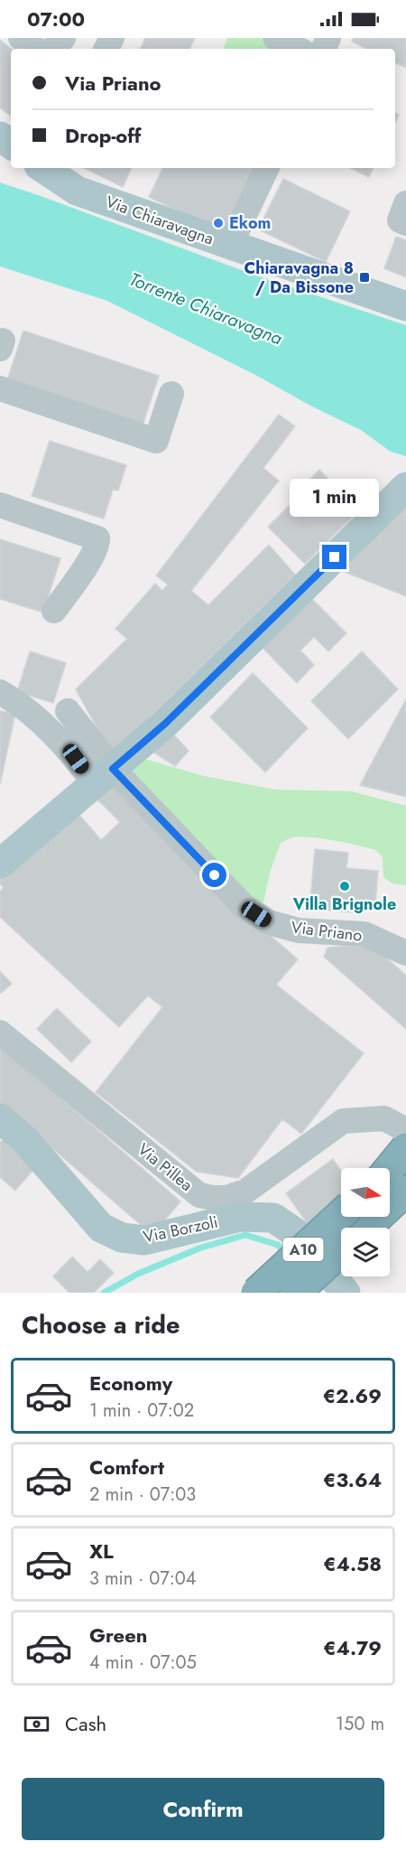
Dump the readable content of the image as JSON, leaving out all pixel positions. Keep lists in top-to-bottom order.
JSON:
{
  "streets": {
    "highway": ["A10"],
    "main road": ["Via Chiaravagna", "Via Borzoli"],
    "street": ["Via Priano", "Via Pillea"]
  },
  "water": ["Torrente Chiaravagna"],
  "places": {
    "other": ["Ekom", "Villa Brignole"],
    "transit": ["Chiaravagna 8 / Da Bissone"]
  },
  "north": "right",
  "page": {
    "status": "07:00",
    "banner": ["Via Priano", "Drop-off"],
    "bubble": "1 min",
    "heading": "Choose a ride",
    "list": [
      {
        "name": "Economy",
        "note": "1 min · 07:02",
        "value": "€2.69"
      },
      {
        "name": "Comfort",
        "note": "2 min · 07:03",
        "value": "€3.64"
      },
      {
        "name": "XL",
        "note": "3 min · 07:04",
        "value": "€4.58"
      },
      {
        "name": "Green",
        "note": "4 min · 07:05",
        "value": "€4.79"
      }
    ],
    "pay": ["Cash", "150 m"],
    "buttons": "Confirm"
  }
}
